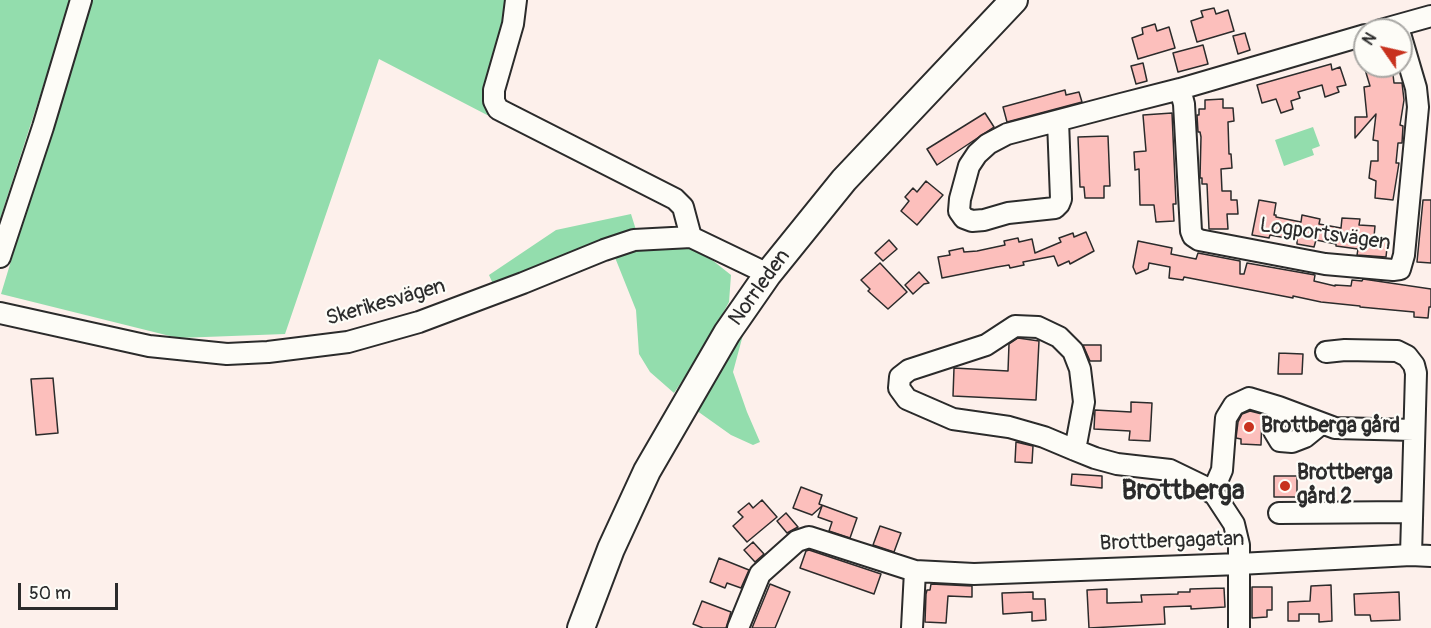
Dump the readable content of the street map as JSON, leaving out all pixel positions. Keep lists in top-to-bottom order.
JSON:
{
  "streets": {
    "main road": ["Norrleden"],
    "street": ["Logportsvägen", "Skerikesvägen", "Brottbergagatan"]
  },
  "crossings": [
    ["Norrleden", "Skerikesvägen"]
  ],
  "districts": ["Brottberga"],
  "places": ["Brottberga gård", "Brottberga gård 2"],
  "scale_bar": "50 m",
  "north": "top left"
}
